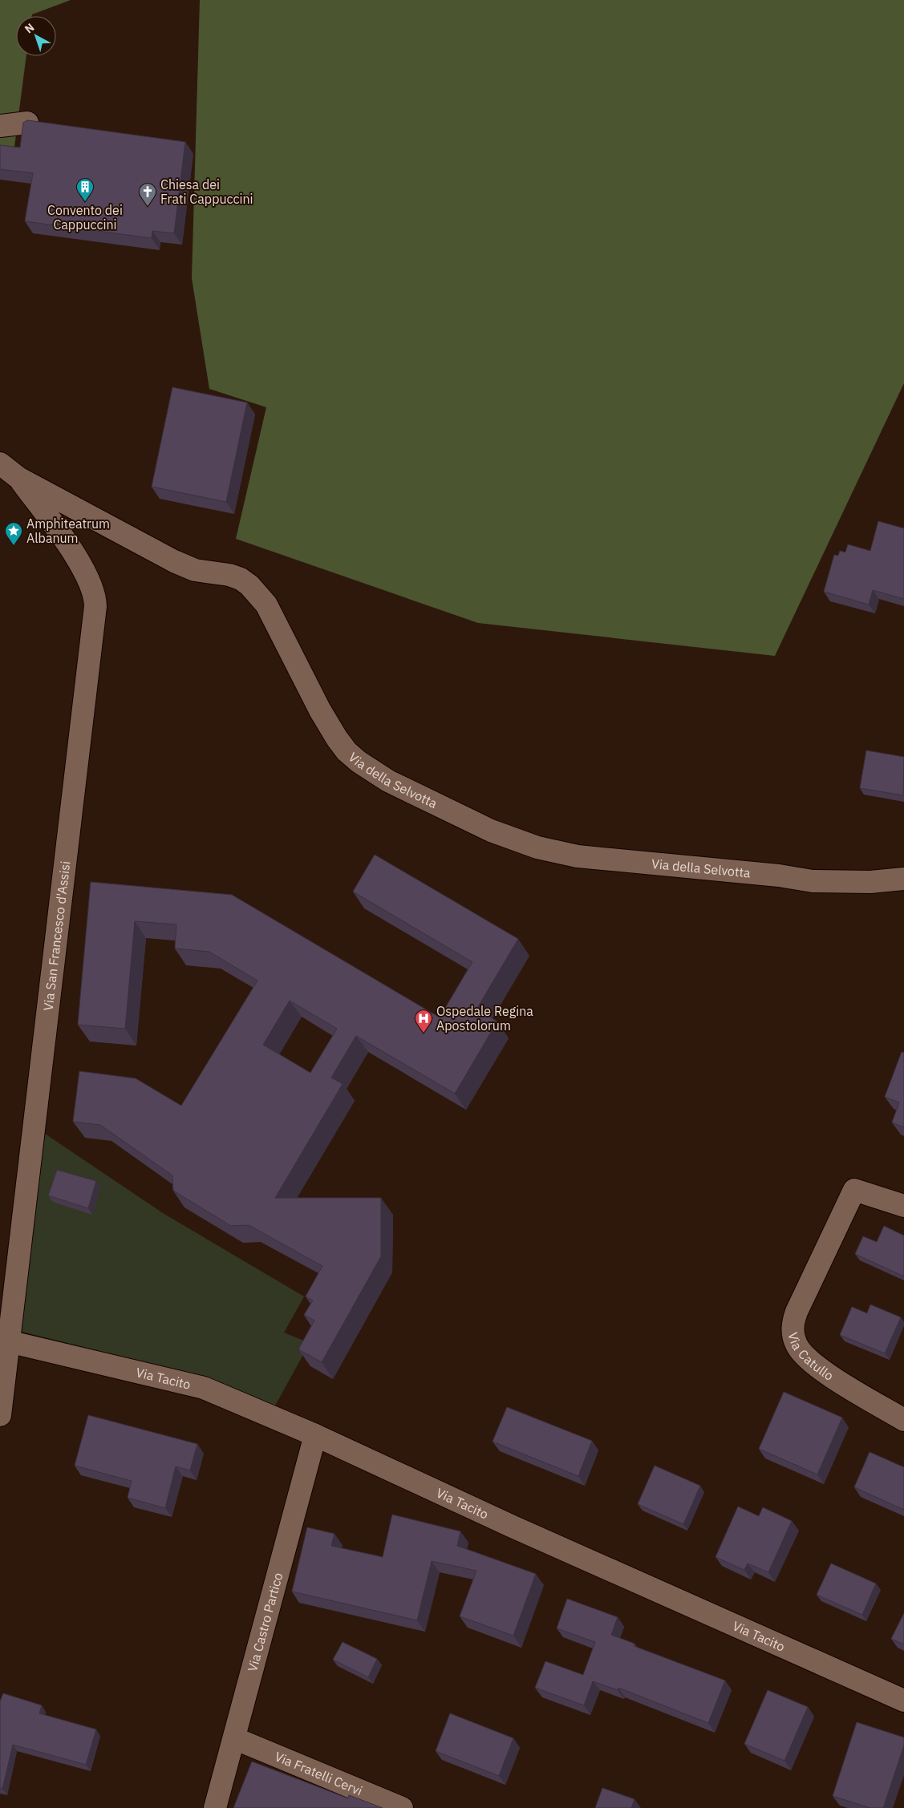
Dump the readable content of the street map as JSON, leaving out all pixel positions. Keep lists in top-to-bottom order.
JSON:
{
  "streets": {
    "street": [
      "Via della Selvotta",
      "Via San Francesco d'Assisi",
      "Via Catullo",
      "Via Tacito",
      "Via Castro Partico",
      "Via Fratelli Cervi"
    ]
  },
  "crossings": [
    ["Via della Selvotta", "Via San Francesco d'Assisi"],
    ["Via San Francesco d'Assisi", "Via Tacito"],
    ["Via Tacito", "Via Castro Partico"],
    ["Via Castro Partico", "Via Fratelli Cervi"]
  ],
  "places": {
    "building": ["Convento dei Cappuccini"],
    "church": ["Chiesa dei Frati Cappuccini"],
    "place": ["Amphiteatrum Albanum"],
    "hospital": ["Ospedale Regina Apostolorum"]
  },
  "north": "top left"
}
